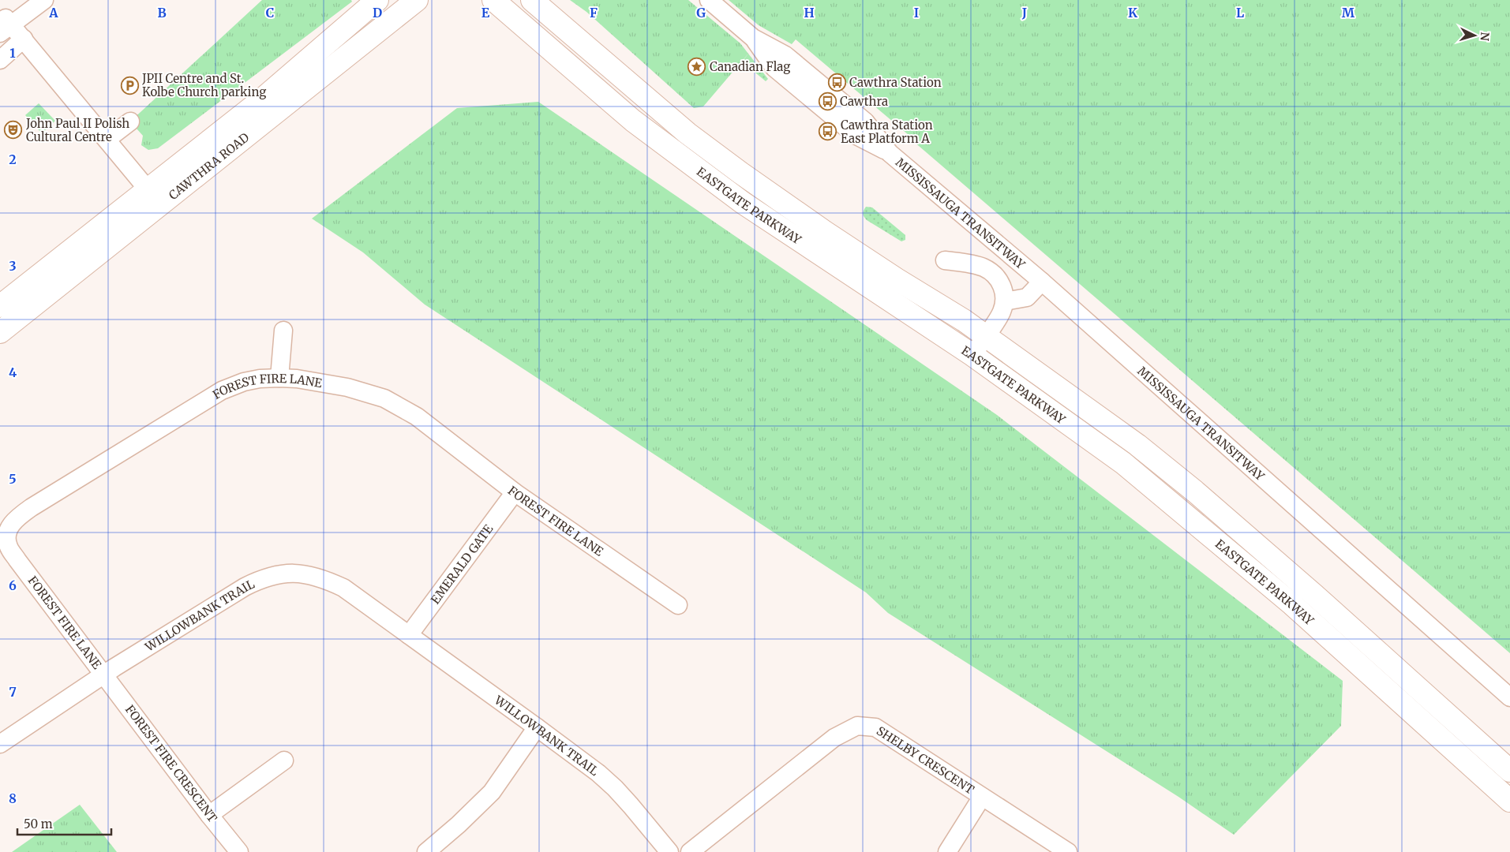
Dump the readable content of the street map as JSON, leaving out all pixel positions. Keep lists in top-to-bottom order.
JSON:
{
  "streets": {
    "main road": ["CAWTHRA ROAD", "EASTGATE PARKWAY"],
    "street": [
      "MISSISSAUGA TRANSITWAY",
      "FOREST FIRE LANE",
      "EMERALD GATE",
      "WILLOWBANK TRAIL",
      "SHELBY CRESCENT",
      "FOREST FIRE CRESCENT"
    ]
  },
  "crossings": [
    ["FOREST FIRE LANE", "EMERALD GATE"],
    ["FOREST FIRE LANE", "WILLOWBANK TRAIL"],
    ["FOREST FIRE LANE", "FOREST FIRE CRESCENT"],
    ["EMERALD GATE", "WILLOWBANK TRAIL"],
    ["WILLOWBANK TRAIL", "FOREST FIRE CRESCENT"]
  ],
  "places": {
    "place": ["Canadian Flag"],
    "bus stop": ["Cawthra Station", "Cawthra", "Cawthra Station East Platform A"],
    "parking": ["JPII Centre and St. Kolbe Church parking"],
    "theatre": ["John Paul II Polish Cultural Centre"]
  },
  "scale_bar": "50 m",
  "north": "right",
  "grid": {
    "columns": [
      "A",
      "B",
      "C",
      "D",
      "E",
      "F",
      "G",
      "H",
      "I",
      "J",
      "K",
      "L",
      "M"
    ],
    "rows": [
      "1",
      "2",
      "3",
      "4",
      "5",
      "6",
      "7",
      "8"
    ]
  }
}
